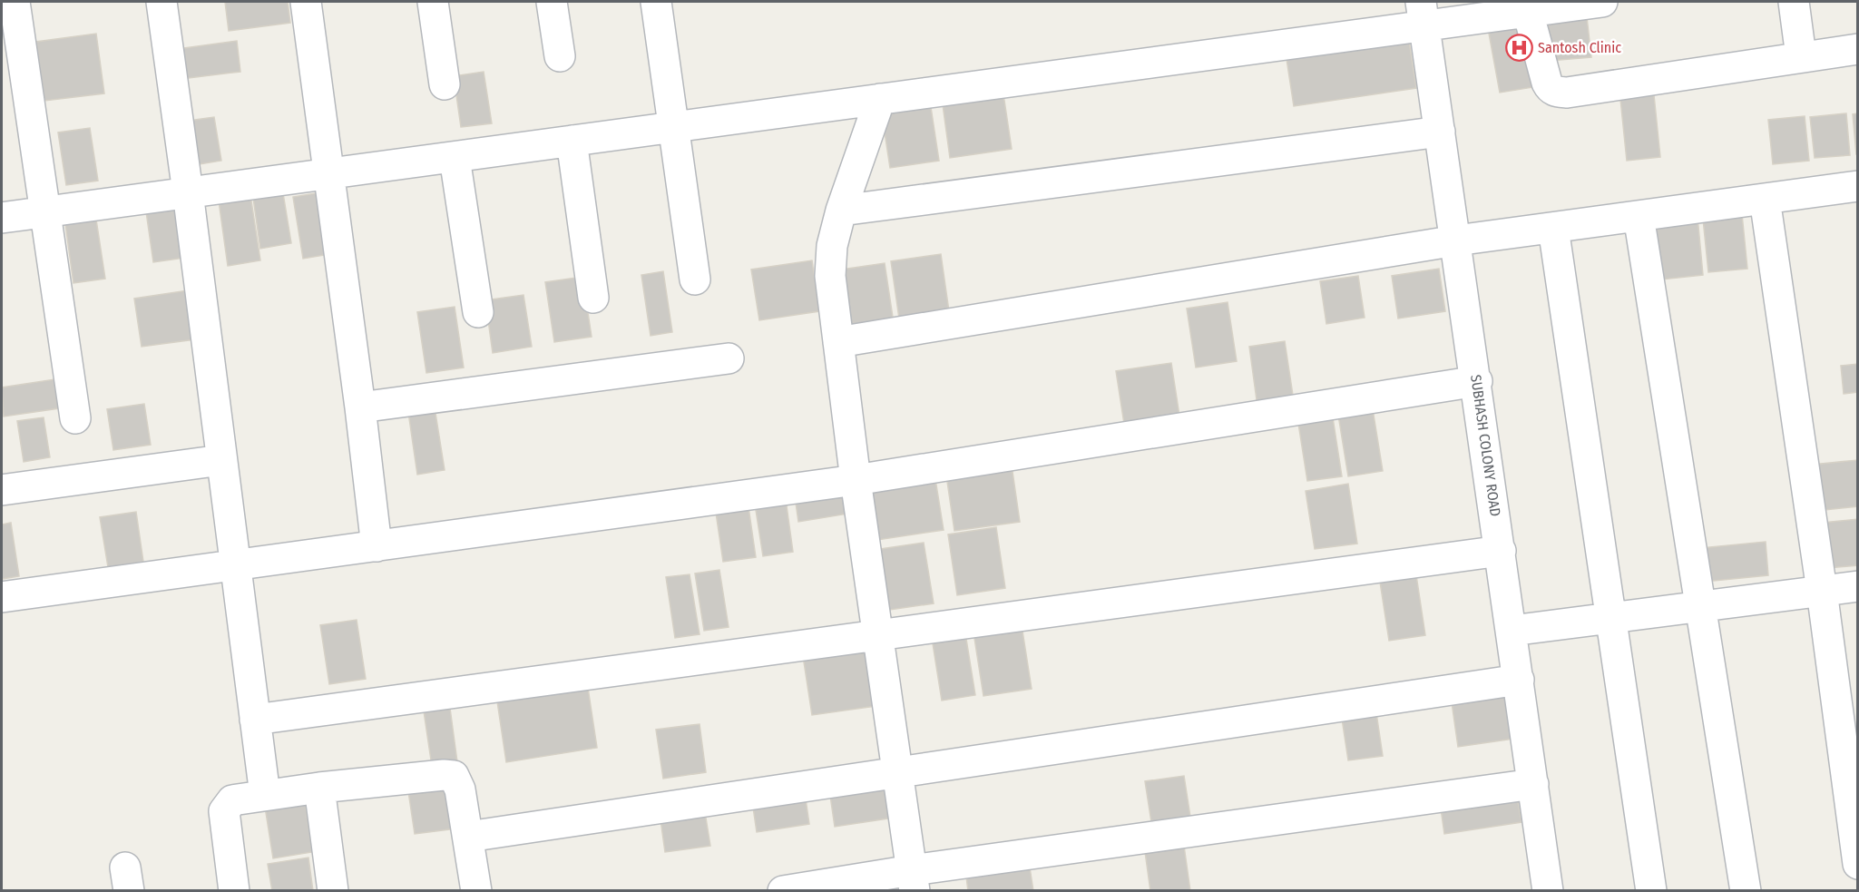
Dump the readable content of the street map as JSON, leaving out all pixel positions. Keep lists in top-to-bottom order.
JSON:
{
  "streets": {
    "street": ["SUBHASH COLONY ROAD"]
  },
  "places": {
    "hospital": ["Santosh Clinic"]
  }
}
